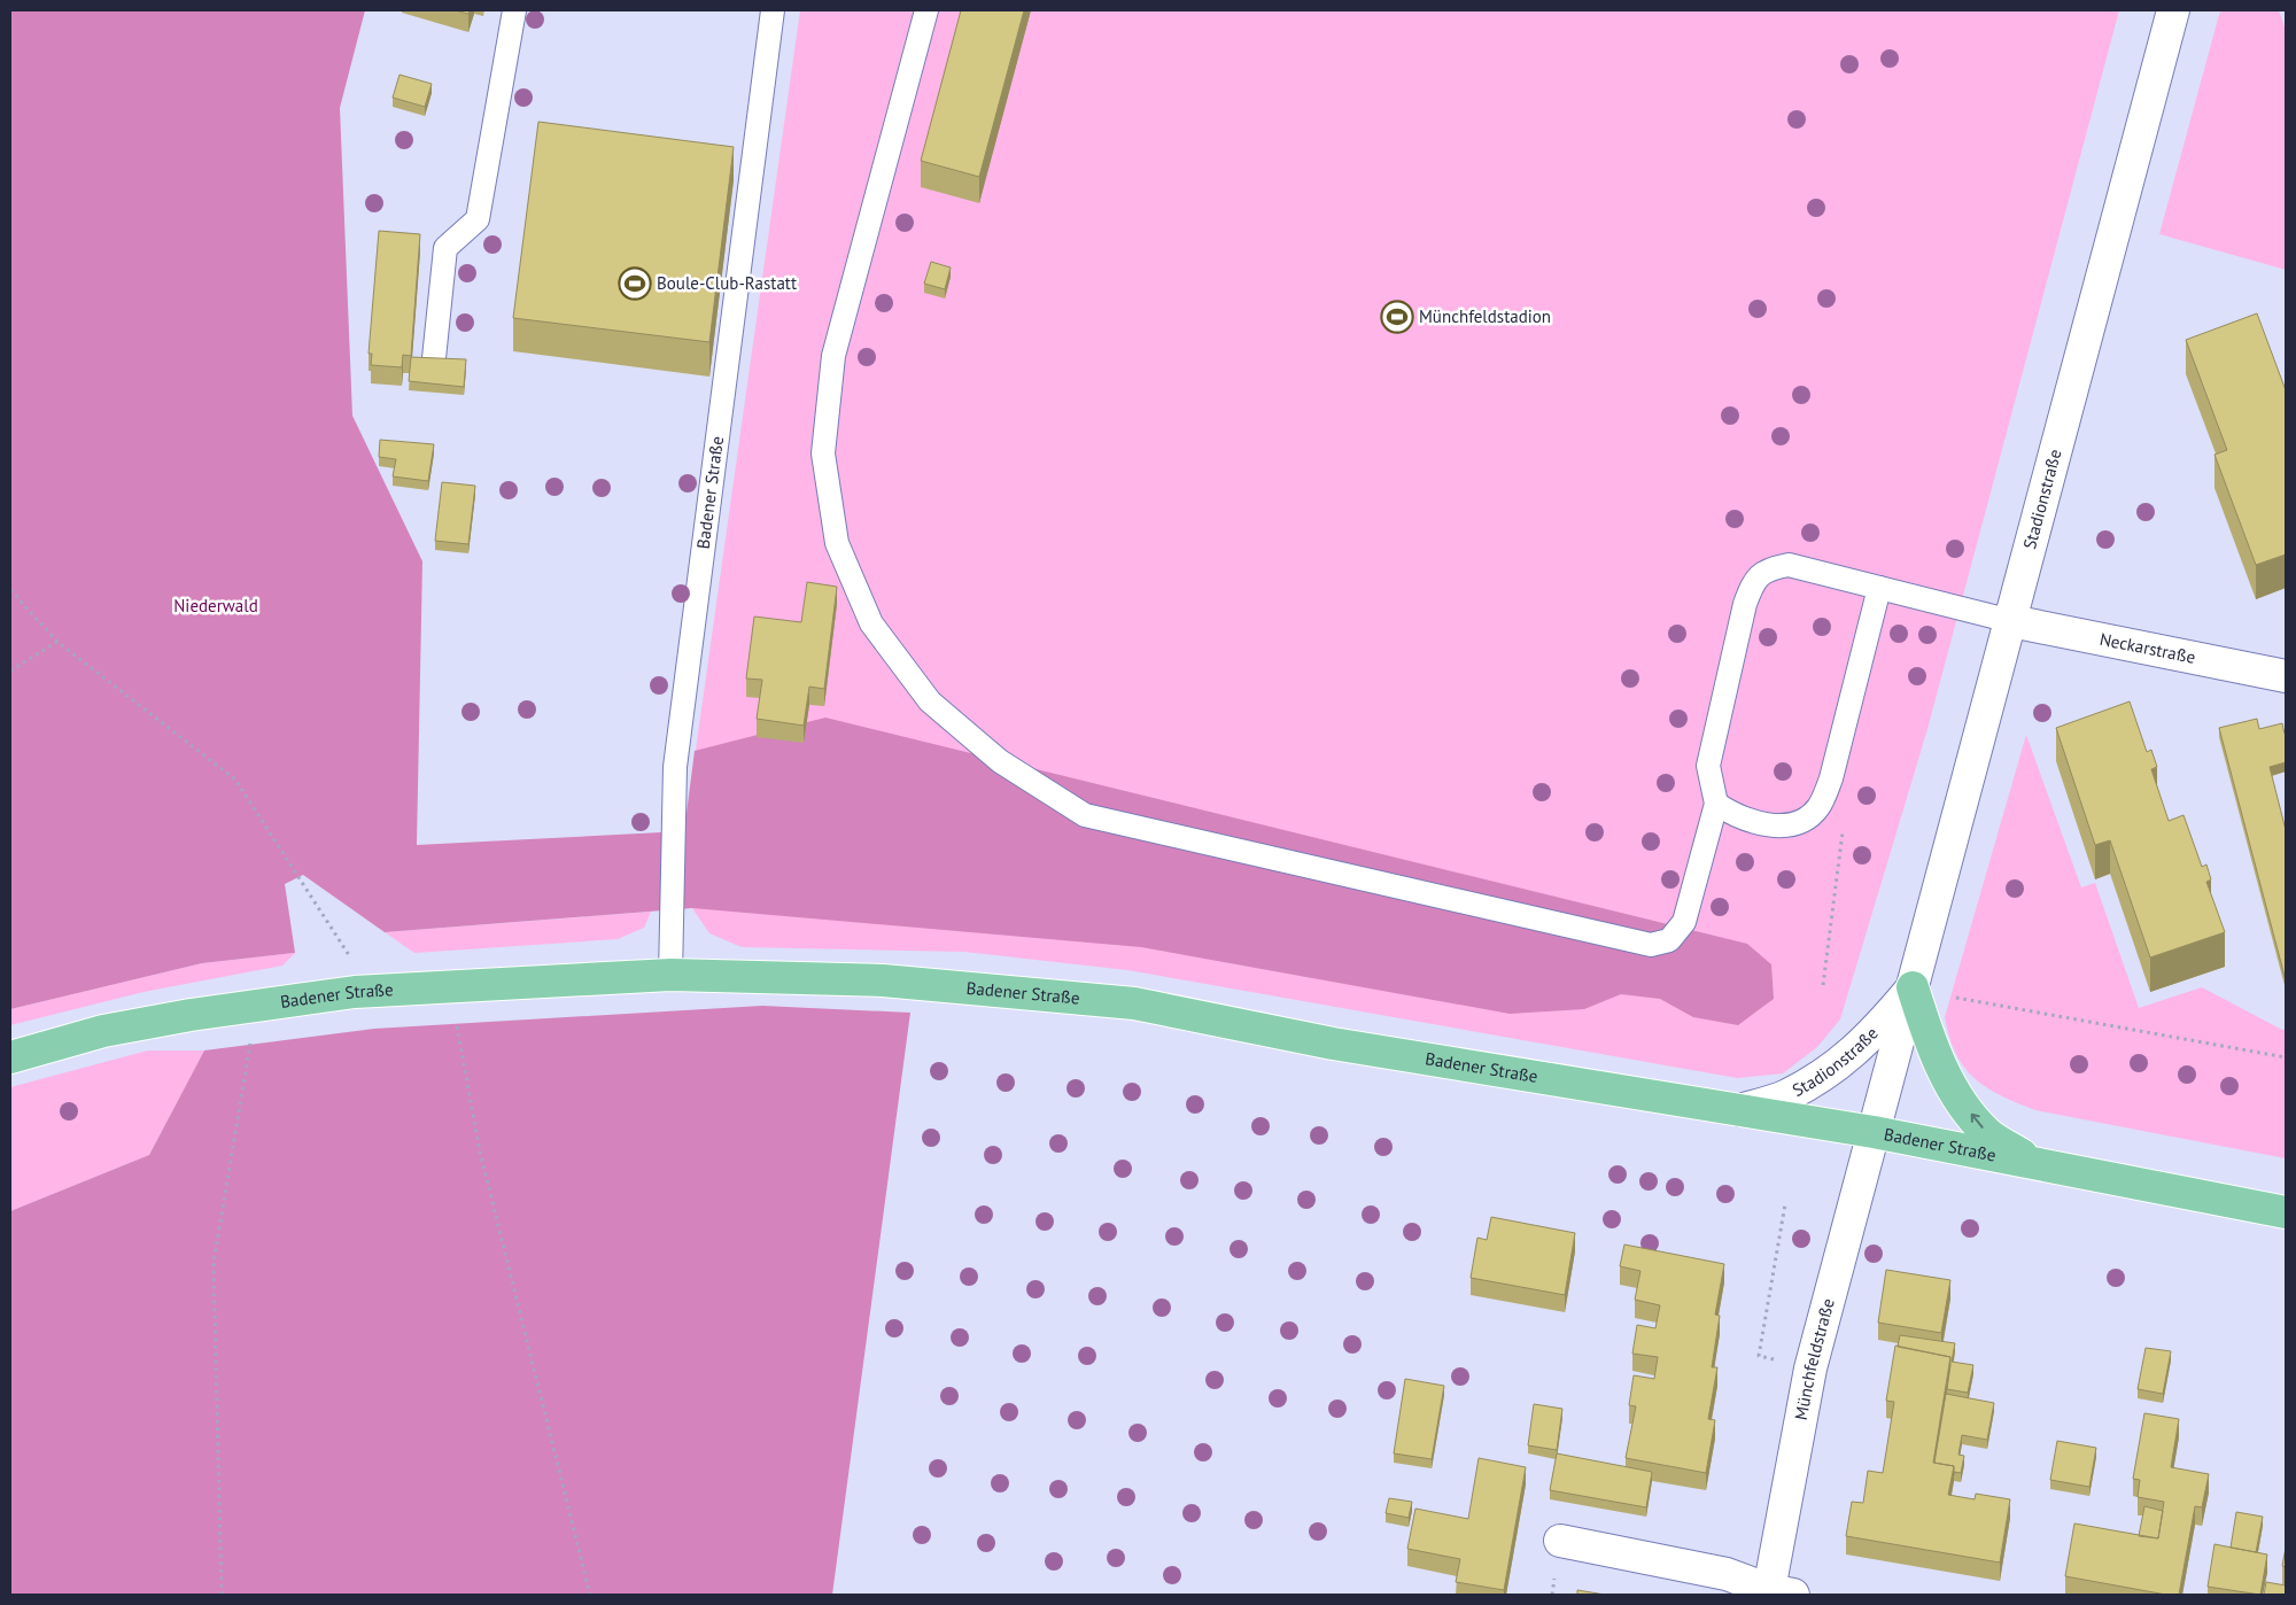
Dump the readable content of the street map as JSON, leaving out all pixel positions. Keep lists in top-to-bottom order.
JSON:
{
  "streets": {
    "main road": ["Badener Straße"],
    "street": ["Stadionstraße", "Neckarstraße", "Münchfeldstraße"]
  },
  "crossings": [
    ["Badener Straße", "Stadionstraße"],
    ["Badener Straße", "Münchfeldstraße"],
    ["Stadionstraße", "Neckarstraße"],
    ["Stadionstraße", "Münchfeldstraße"]
  ],
  "parks": ["Niederwald"],
  "places": {
    "sports": ["Boule-Club-Rastatt", "Münchfeldstadion"]
  }
}
